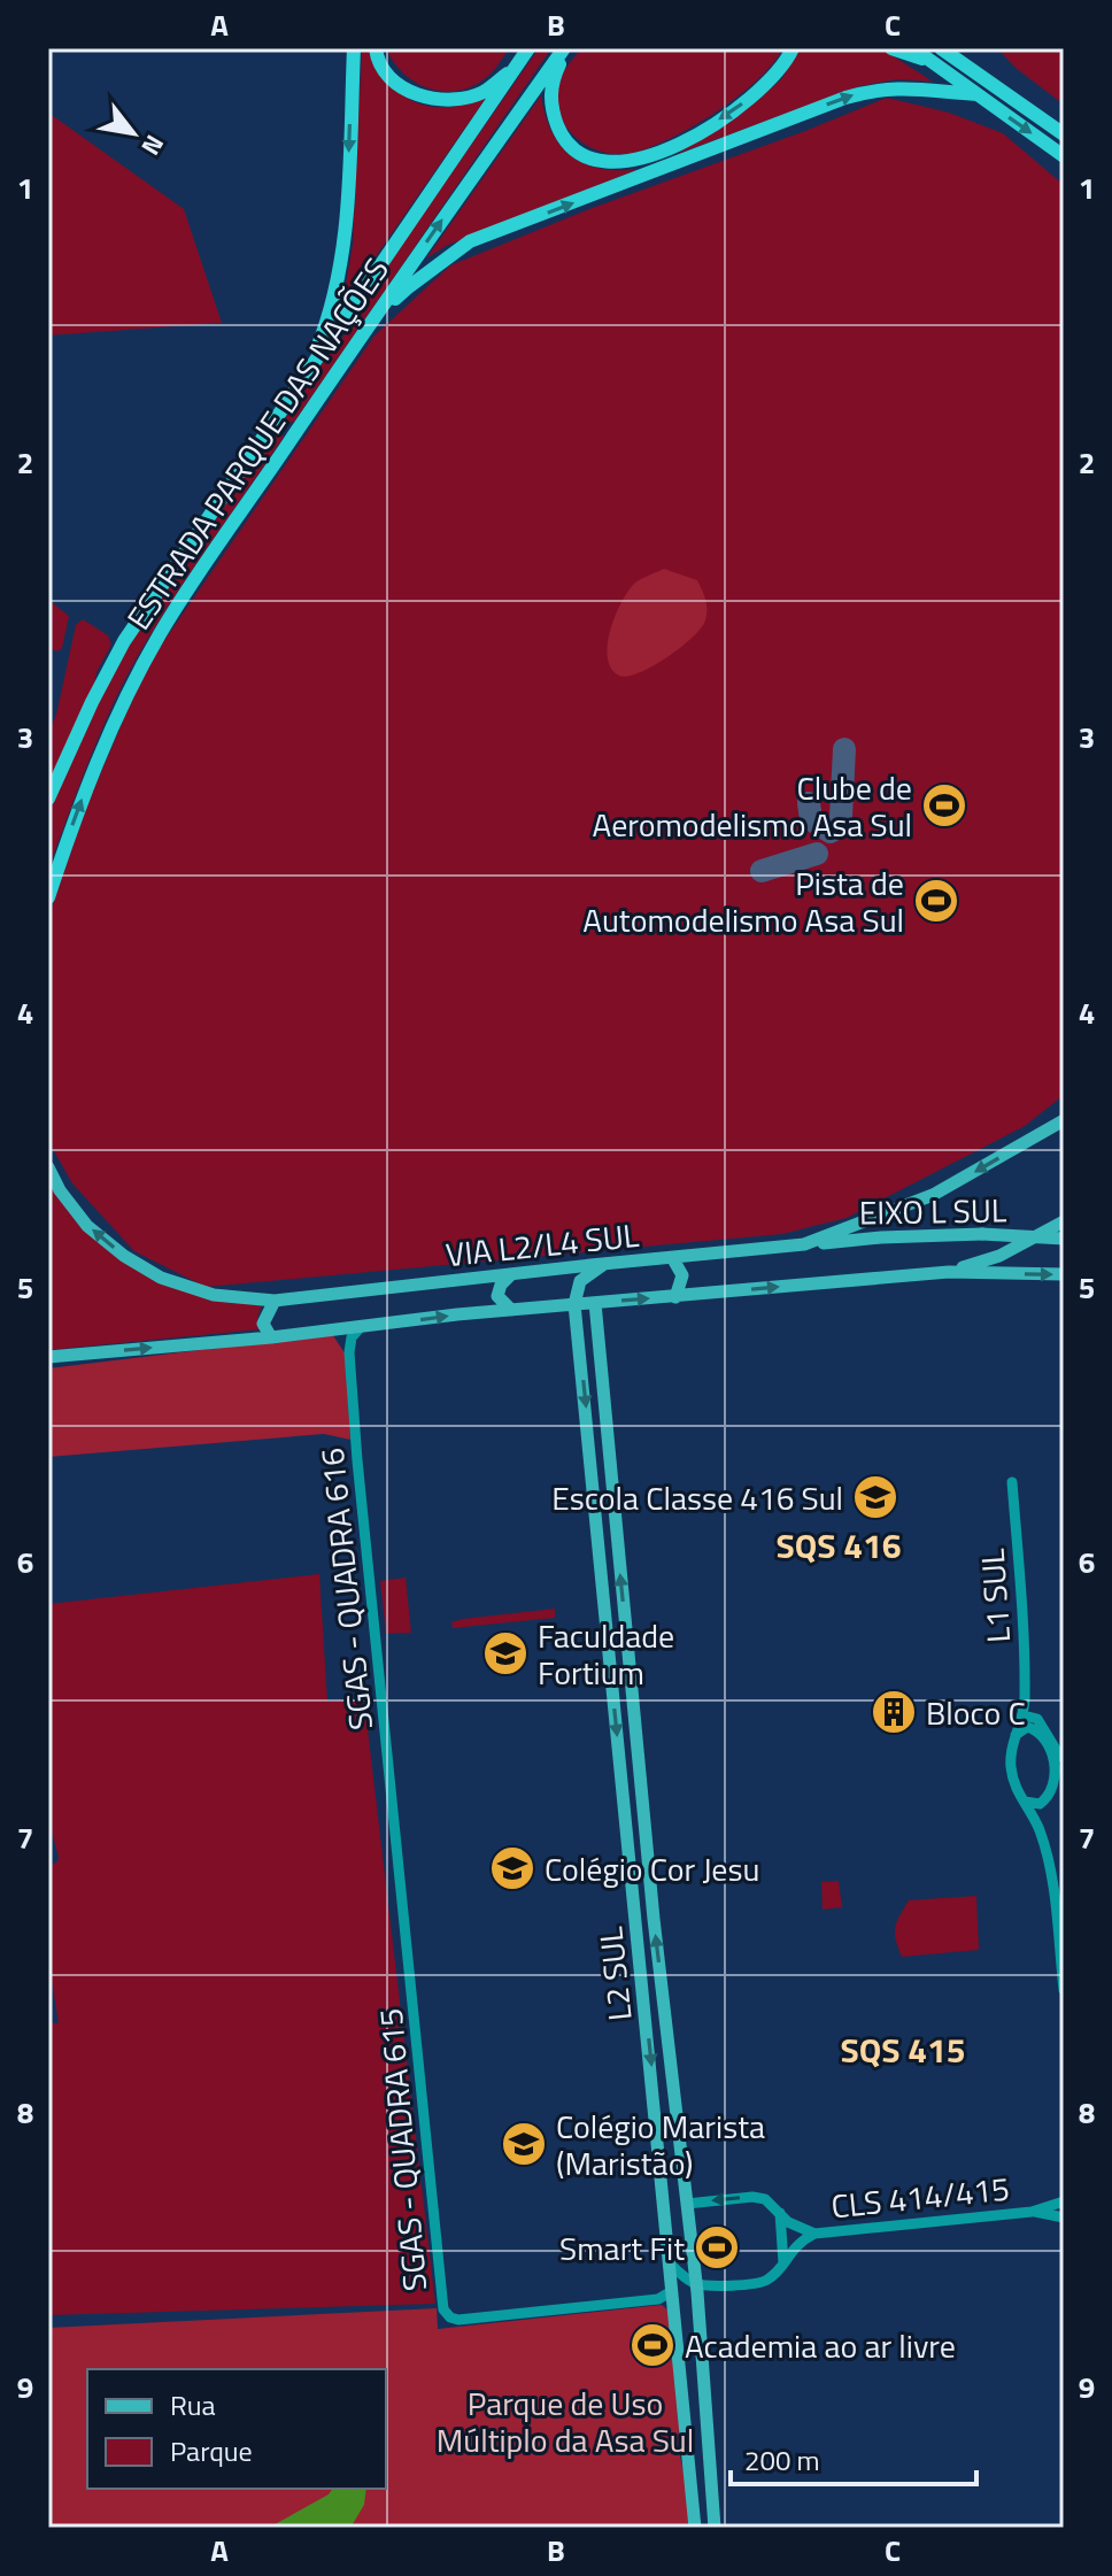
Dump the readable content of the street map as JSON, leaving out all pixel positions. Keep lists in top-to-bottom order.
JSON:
{
  "streets": {
    "highway": ["ESTRADA PARQUE DAS NAÇÕES"],
    "main road": ["EIXO L SUL", "VIA L2/L4 SUL", "L2 SUL"],
    "street": [
      "SGAS - QUADRA 616",
      "L1 SUL",
      "SGAS - QUADRA 615",
      "CLS 414/415"
    ]
  },
  "crossings": [
    ["EIXO L SUL", "VIA L2/L4 SUL"],
    ["VIA L2/L4 SUL", "SGAS - QUADRA 616"],
    ["VIA L2/L4 SUL", "L2 SUL"],
    ["SGAS - QUADRA 616", "SGAS - QUADRA 615"],
    ["L2 SUL", "SGAS - QUADRA 615"]
  ],
  "districts": ["SQS 416", "SQS 415"],
  "parks": ["Parque de Uso Múltiplo da Asa Sul"],
  "places": {
    "sports": [
      "Clube de Aeromodelismo Asa Sul",
      "Pista de Automodelismo Asa Sul",
      "Smart Fit",
      "Academia ao ar livre"
    ],
    "school or university": [
      "Escola Classe 416 Sul",
      "Faculdade Fortium",
      "Colégio Cor Jesu",
      "Colégio Marista (Maristão)"
    ],
    "building": ["Bloco C"]
  },
  "legend": ["Rua", "Parque"],
  "scale_bar": "200 m",
  "north": "bottom right",
  "grid": {
    "columns": ["A", "B", "C"],
    "rows": [
      "1",
      "2",
      "3",
      "4",
      "5",
      "6",
      "7",
      "8",
      "9"
    ]
  }
}
